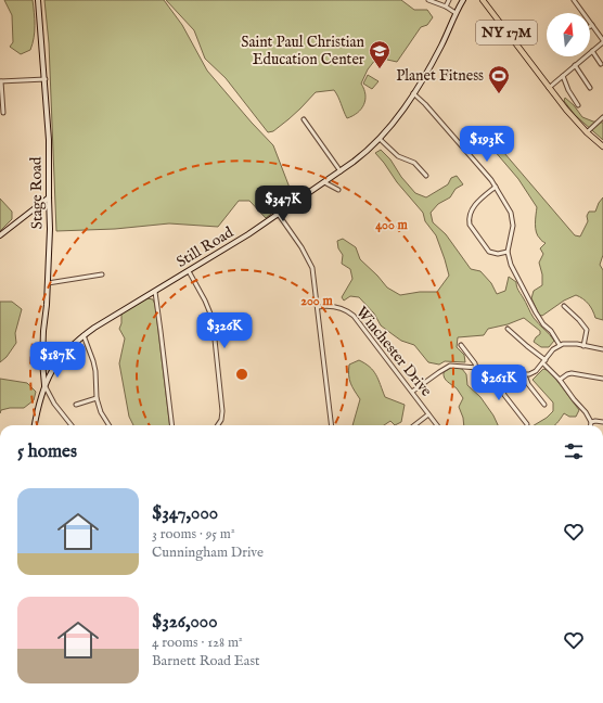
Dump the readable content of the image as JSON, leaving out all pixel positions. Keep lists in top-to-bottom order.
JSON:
{
  "streets": {
    "main road": ["NY 17M", "Stage Road", "Still Road"],
    "street": ["Winchester Drive"]
  },
  "crossings": [
    ["Stage Road", "Still Road"]
  ],
  "places": {
    "school or university": ["Saint Paul Christian Education Center"],
    "sports": ["Planet Fitness"]
  },
  "north": "top",
  "page": {
    "price": [
      "$193K",
      "$347K",
      "$326K",
      "$187K",
      "$261K"
    ],
    "heading": "5 homes",
    "list": [
      {
        "name": "$347,000",
        "note": "3 rooms · 95 m² · Cunningham Drive"
      },
      {
        "name": "$326,000",
        "note": "4 rooms · 128 m² · Barnett Road East"
      }
    ]
  },
  "rings": ["400 m", "200 m"]
}
